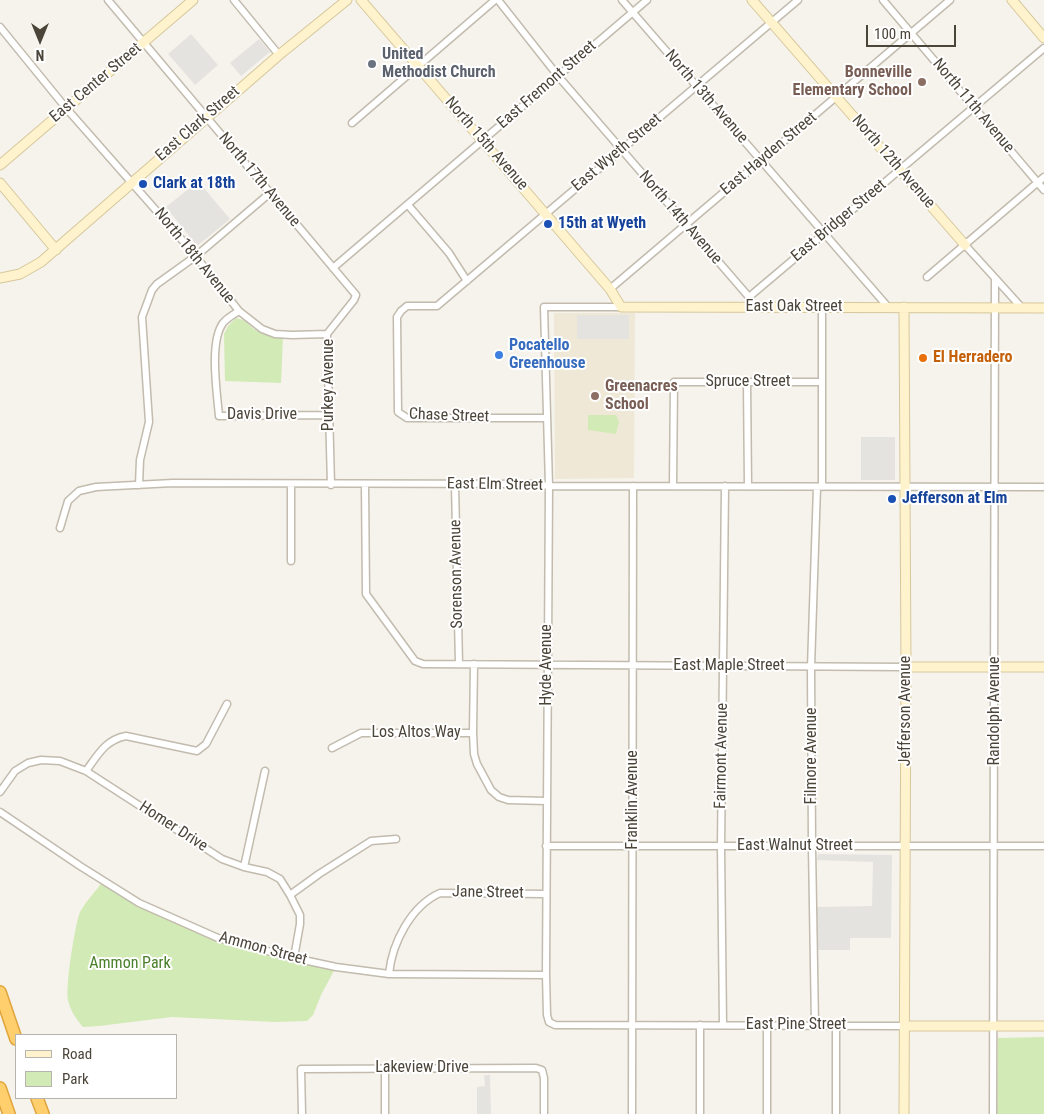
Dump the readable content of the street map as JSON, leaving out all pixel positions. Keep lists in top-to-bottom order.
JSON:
{
  "streets": {
    "main road": [
      "East Center Street",
      "East Clark Street",
      "North 15th Avenue",
      "North 12th Avenue",
      "East Oak Street",
      "East Maple Street",
      "Jefferson Avenue",
      "East Pine Street"
    ],
    "street": [
      "East Fremont Street",
      "North 13th Avenue",
      "North 11th Avenue",
      "East Wyeth Street",
      "East Hayden Street",
      "North 17th Avenue",
      "North 14th Avenue",
      "East Bridger Street",
      "North 18th Avenue",
      "Spruce Street",
      "Purkey Avenue",
      "Davis Drive",
      "Chase Street",
      "East Elm Street",
      "Sorenson Avenue",
      "Hyde Avenue",
      "Randolph Avenue",
      "Los Altos Way",
      "Fairmont Avenue",
      "Filmore Avenue",
      "Franklin Avenue",
      "Homer Drive",
      "East Walnut Street",
      "Jane Street",
      "Ammon Street",
      "Lakeview Drive"
    ]
  },
  "crossings": [
    ["East Center Street", "North 17th Avenue"],
    ["East Center Street", "North 18th Avenue"],
    ["East Fremont Street", "North 13th Avenue"],
    ["East Fremont Street", "North 15th Avenue"],
    ["East Fremont Street", "North 17th Avenue"],
    ["East Fremont Street", "North 14th Avenue"],
    ["North 13th Avenue", "East Wyeth Street"],
    ["North 13th Avenue", "East Hayden Street"],
    ["North 13th Avenue", "East Bridger Street"],
    ["North 13th Avenue", "East Oak Street"],
    ["North 11th Avenue", "East Hayden Street"],
    ["North 11th Avenue", "East Bridger Street"],
    ["East Clark Street", "North 17th Avenue"],
    ["East Clark Street", "North 18th Avenue"],
    ["North 15th Avenue", "East Wyeth Street"],
    ["North 15th Avenue", "East Hayden Street"],
    ["North 15th Avenue", "East Oak Street"],
    ["East Wyeth Street", "North 12th Avenue"],
    ["East Wyeth Street", "North 14th Avenue"],
    ["East Wyeth Street", "Chase Street"],
    ["East Hayden Street", "North 12th Avenue"],
    ["East Hayden Street", "North 14th Avenue"],
    ["North 12th Avenue", "East Bridger Street"],
    ["North 12th Avenue", "East Oak Street"],
    ["North 17th Avenue", "Purkey Avenue"],
    ["North 14th Avenue", "East Bridger Street"],
    ["North 18th Avenue", "Purkey Avenue"],
    ["North 18th Avenue", "Davis Drive"],
    ["East Oak Street", "Hyde Avenue"],
    ["East Oak Street", "Jefferson Avenue"],
    ["East Oak Street", "Randolph Avenue"],
    ["East Oak Street", "Filmore Avenue"],
    ["Spruce Street", "East Elm Street"],
    ["Spruce Street", "Filmore Avenue"],
    ["Purkey Avenue", "Davis Drive"],
    ["Purkey Avenue", "East Elm Street"],
    ["Chase Street", "Hyde Avenue"],
    ["East Elm Street", "Sorenson Avenue"],
    ["East Elm Street", "Hyde Avenue"],
    ["East Elm Street", "East Maple Street"],
    ["East Elm Street", "Jefferson Avenue"],
    ["East Elm Street", "Randolph Avenue"],
    ["East Elm Street", "Fairmont Avenue"],
    ["East Elm Street", "Filmore Avenue"],
    ["East Elm Street", "Franklin Avenue"],
    ["Sorenson Avenue", "East Maple Street"],
    ["Hyde Avenue", "East Maple Street"],
    ["Hyde Avenue", "East Walnut Street"],
    ["Hyde Avenue", "Jane Street"],
    ["Hyde Avenue", "Ammon Street"],
    ["Hyde Avenue", "East Pine Street"],
    ["East Maple Street", "Jefferson Avenue"],
    ["East Maple Street", "Randolph Avenue"],
    ["East Maple Street", "Fairmont Avenue"],
    ["East Maple Street", "Filmore Avenue"],
    ["East Maple Street", "Franklin Avenue"],
    ["Jefferson Avenue", "East Walnut Street"],
    ["Jefferson Avenue", "East Pine Street"],
    ["Randolph Avenue", "East Walnut Street"],
    ["Randolph Avenue", "East Pine Street"],
    ["Fairmont Avenue", "East Walnut Street"],
    ["Fairmont Avenue", "East Pine Street"],
    ["Filmore Avenue", "East Walnut Street"],
    ["Filmore Avenue", "East Pine Street"],
    ["Franklin Avenue", "East Walnut Street"],
    ["Franklin Avenue", "East Pine Street"],
    ["Homer Drive", "Ammon Street"],
    ["Jane Street", "Ammon Street"]
  ],
  "parks": ["Ammon Park"],
  "places": [
    "United Methodist Church",
    "Bonneville Elementary School",
    "Clark at 18th",
    "15th at Wyeth",
    "Pocatello Greenhouse",
    "El Herradero",
    "Greenacres School",
    "Jefferson at Elm"
  ],
  "legend": ["Road", "Park"],
  "scale_bar": "100 m",
  "north": "bottom"
}
